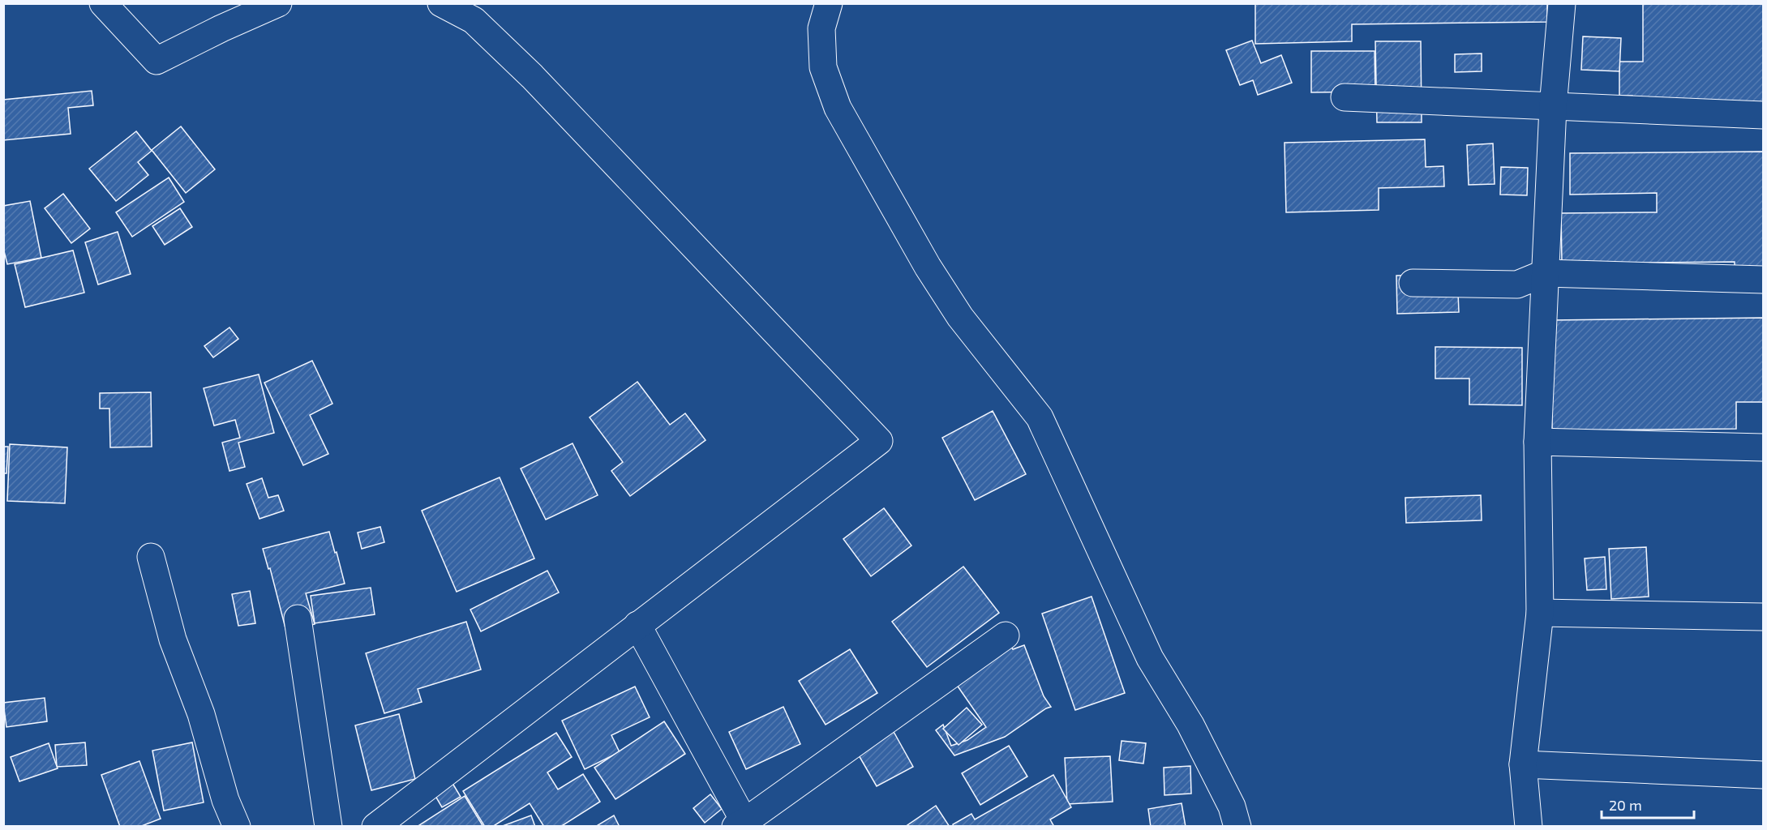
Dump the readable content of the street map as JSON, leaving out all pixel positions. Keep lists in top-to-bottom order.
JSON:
{
  "scale_bar": "20 m"
}
